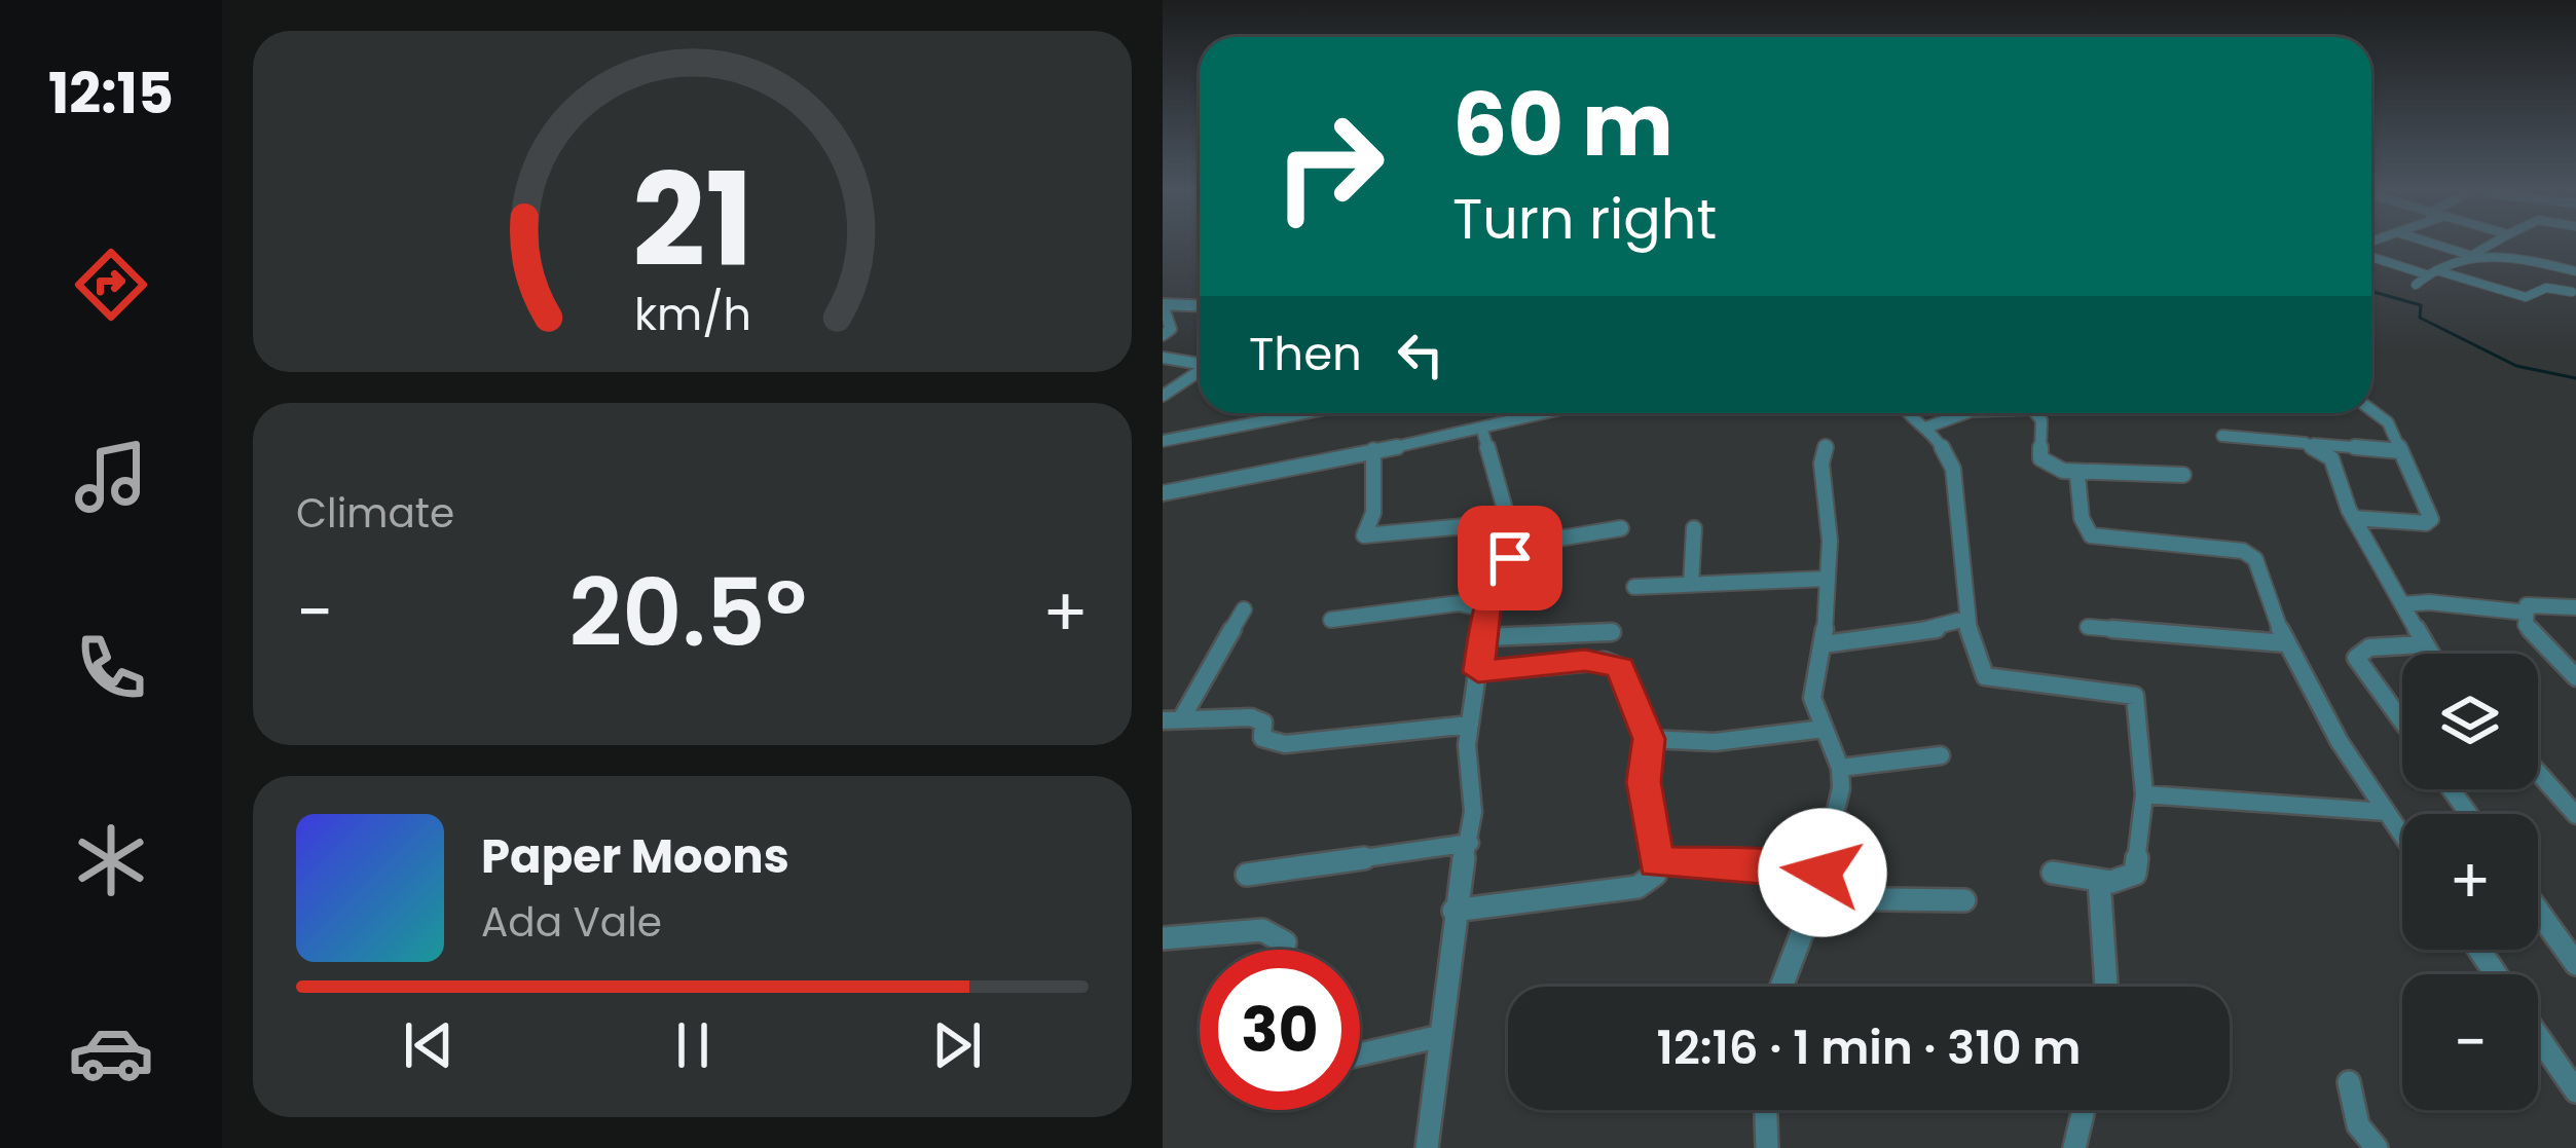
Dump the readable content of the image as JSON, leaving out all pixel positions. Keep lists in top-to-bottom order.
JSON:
{
  "page": {
    "tabs": "12:15",
    "turn": ["60 m", "Turn right"],
    "then": "Then",
    "tile": "Climate",
    "heat": ["−", "20.5°", "+"],
    "map_buttons": ["+", "−"],
    "song": ["Paper Moons", "Ada Vale"],
    "limit": "30",
    "trip": "12:16 · 1 min · 310 m",
    "gauge": ["21", "km/h"]
  }
}
